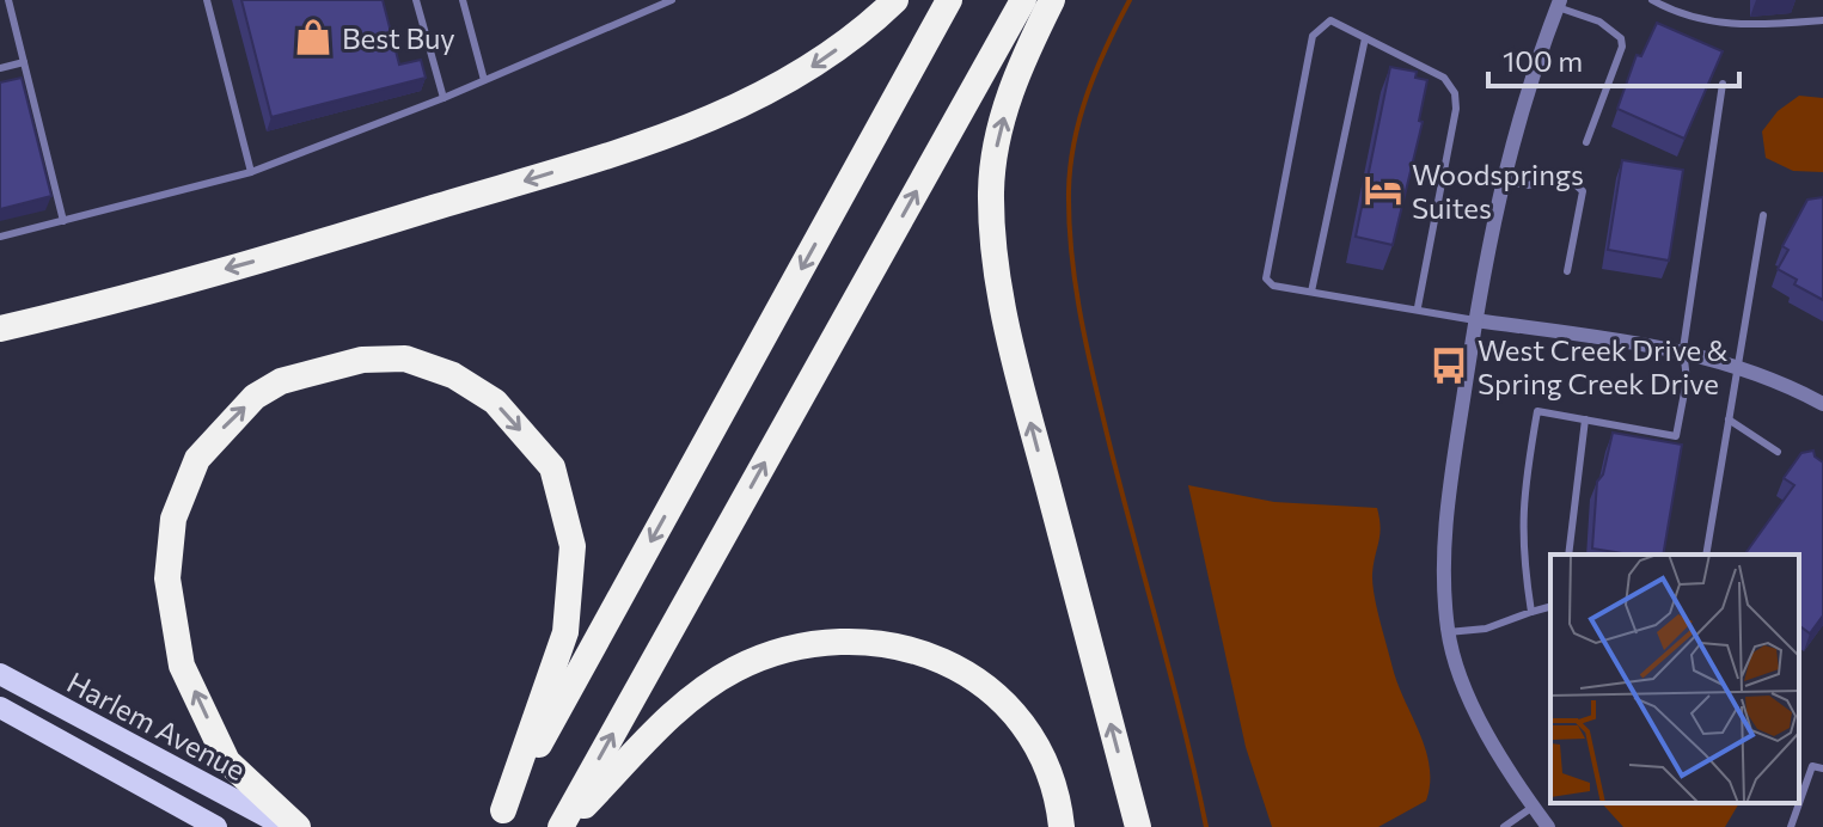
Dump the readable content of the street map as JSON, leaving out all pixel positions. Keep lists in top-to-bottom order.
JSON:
{
  "streets": {
    "main road": ["Harlem Avenue"]
  },
  "places": {
    "shop": ["Best Buy"],
    "hotel": ["Woodsprings Suites"],
    "bus stop": ["West Creek Drive & Spring Creek Drive"]
  },
  "scale_bar": "100 m"
}
